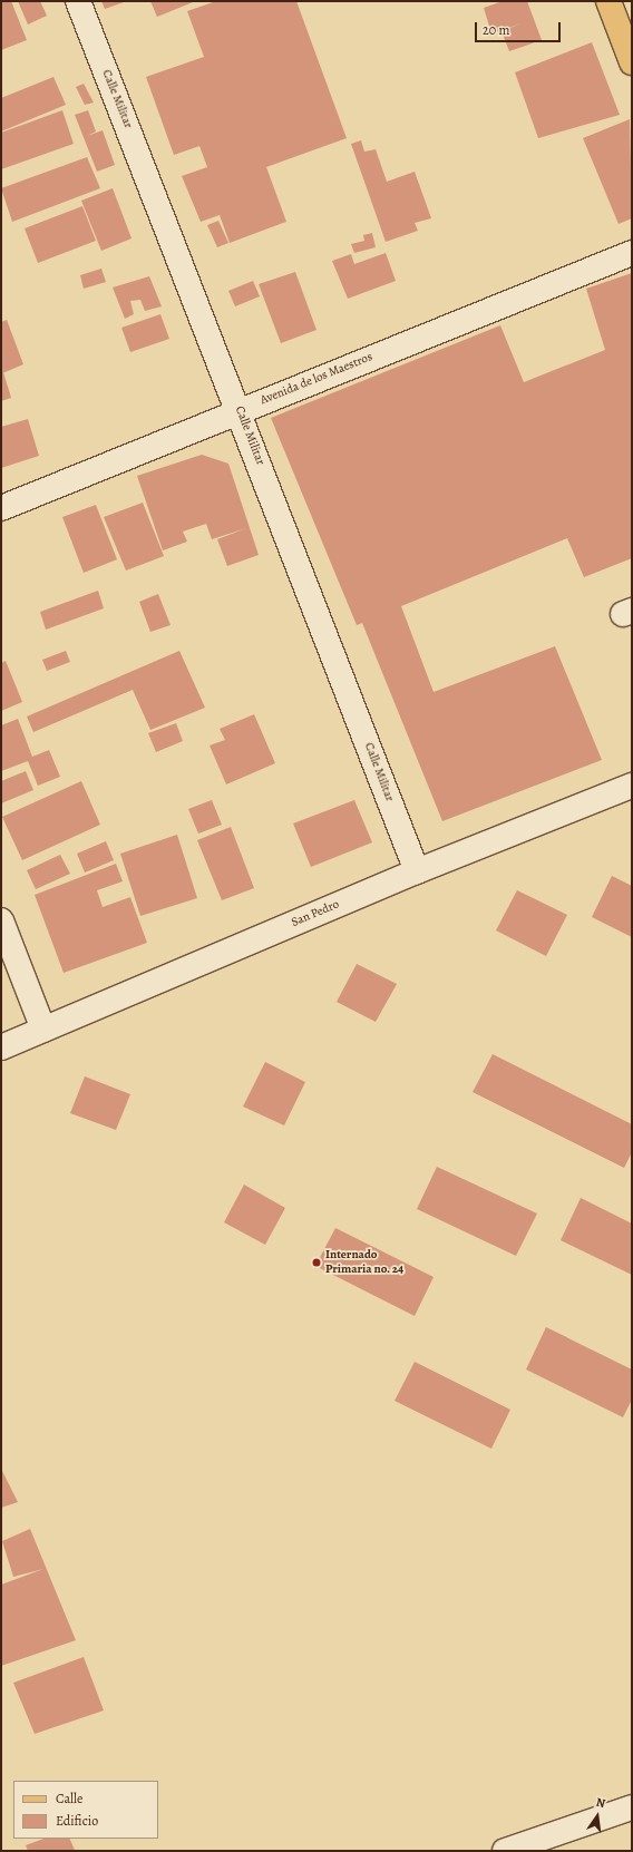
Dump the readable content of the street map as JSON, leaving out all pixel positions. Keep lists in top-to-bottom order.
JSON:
{
  "streets": {
    "street": ["Calle Militar", "Avenida de los Maestros", "San Pedro"]
  },
  "crossings": [
    ["Calle Militar", "Avenida de los Maestros"],
    ["Calle Militar", "San Pedro"]
  ],
  "places": ["Internado Primaria no. 24"],
  "legend": ["Calle", "Edificio"],
  "scale_bar": "20 m",
  "north": "top"
}
